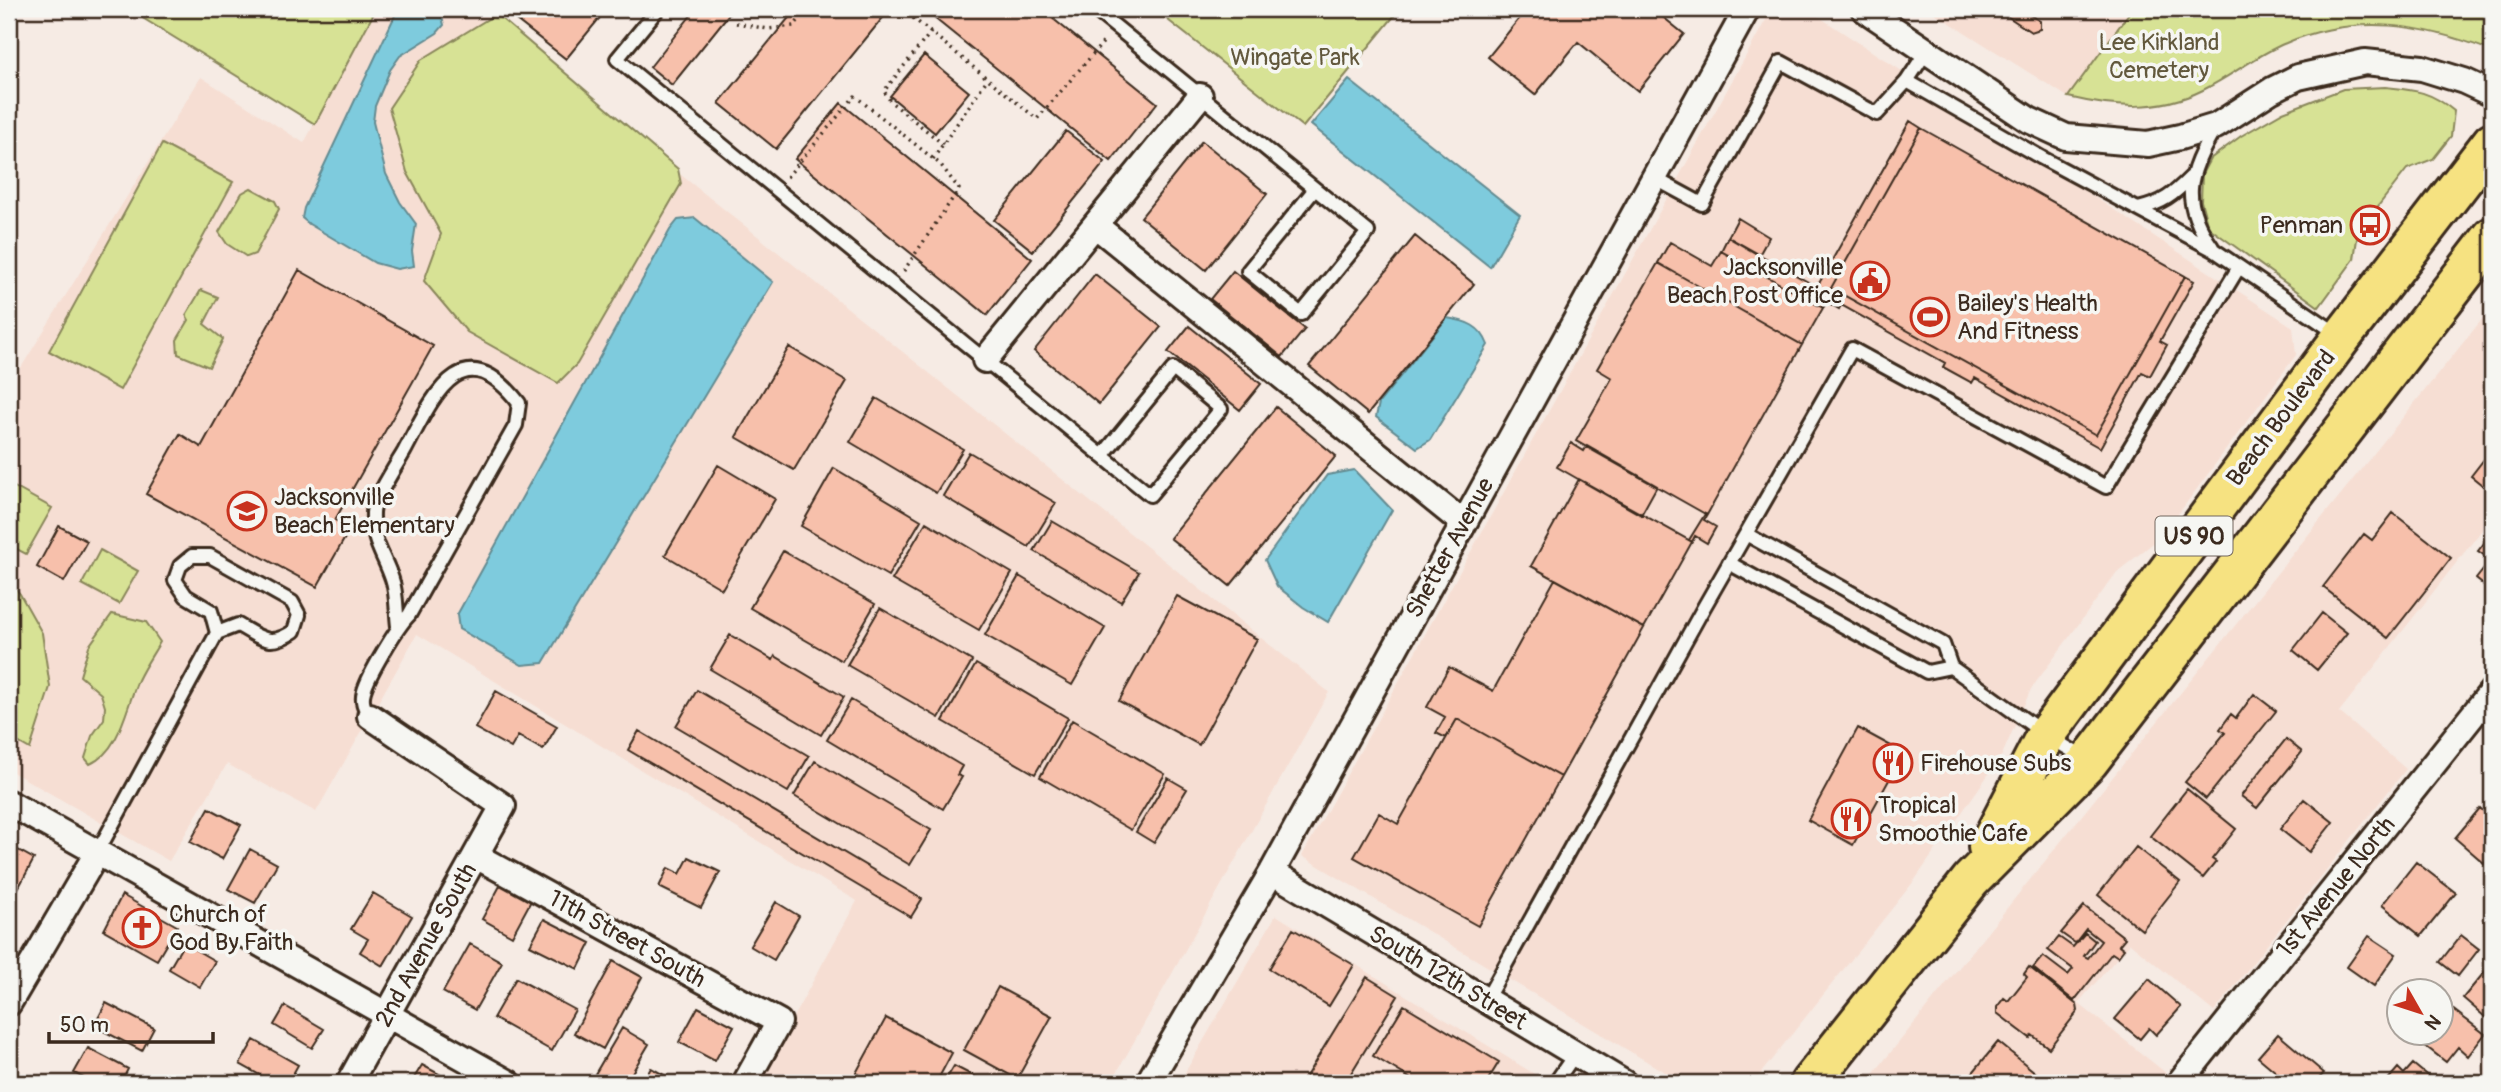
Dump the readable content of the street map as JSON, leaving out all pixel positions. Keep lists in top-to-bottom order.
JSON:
{
  "streets": {
    "highway": ["Beach Boulevard", "US 90"],
    "street": [
      "Shetter Avenue",
      "1st Avenue North",
      "11th Street South",
      "2nd Avenue South",
      "South 12th Street"
    ]
  },
  "crossings": [
    ["Beach Boulevard", "US 90"],
    ["Shetter Avenue", "South 12th Street"],
    ["11th Street South", "2nd Avenue South"]
  ],
  "parks": ["Lee Kirkland Cemetery", "Wingate Park"],
  "places": {
    "bus stop": ["Penman"],
    "public building": ["Jacksonville Beach Post Office"],
    "sports": ["Bailey's Health And Fitness"],
    "school or university": ["Jacksonville Beach Elementary"],
    "restaurant": ["Firehouse Subs", "Tropical Smoothie Cafe"],
    "church": ["Church of God By Faith"]
  },
  "scale_bar": "50 m",
  "north": "bottom right"
}
